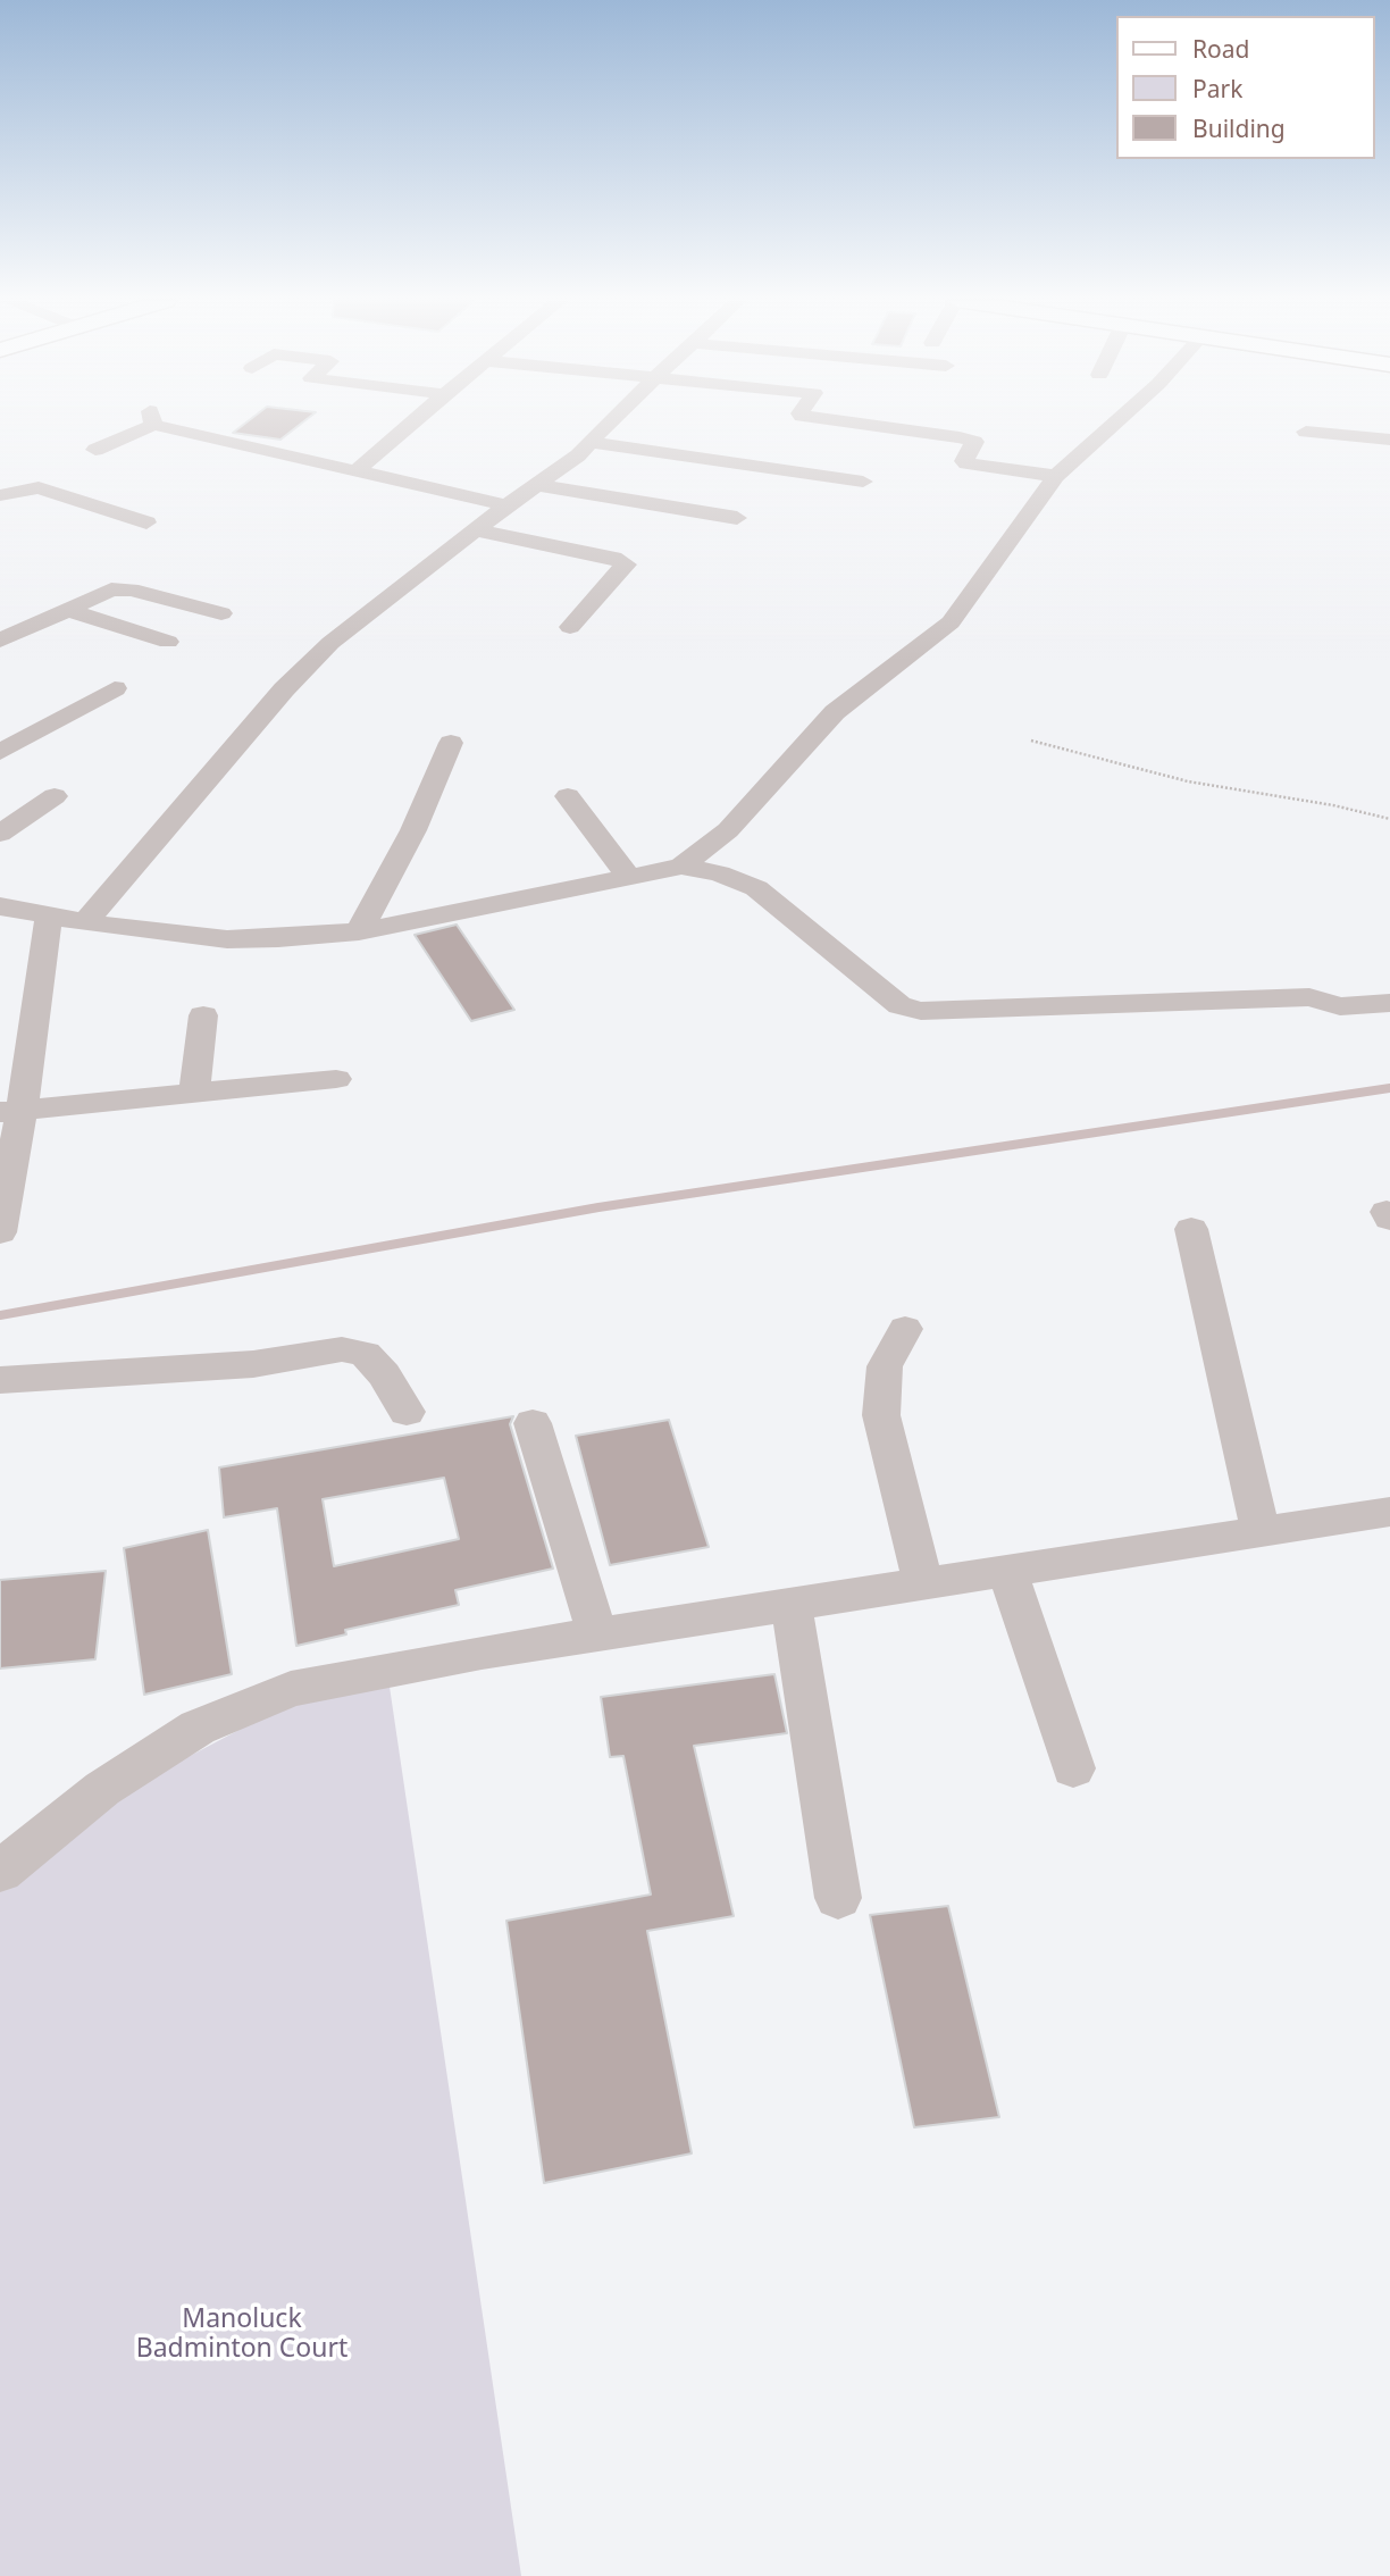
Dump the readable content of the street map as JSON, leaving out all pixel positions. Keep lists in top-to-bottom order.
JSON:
{
  "parks": ["Manoluck Badminton Court"],
  "legend": ["Road", "Park", "Building"]
}
